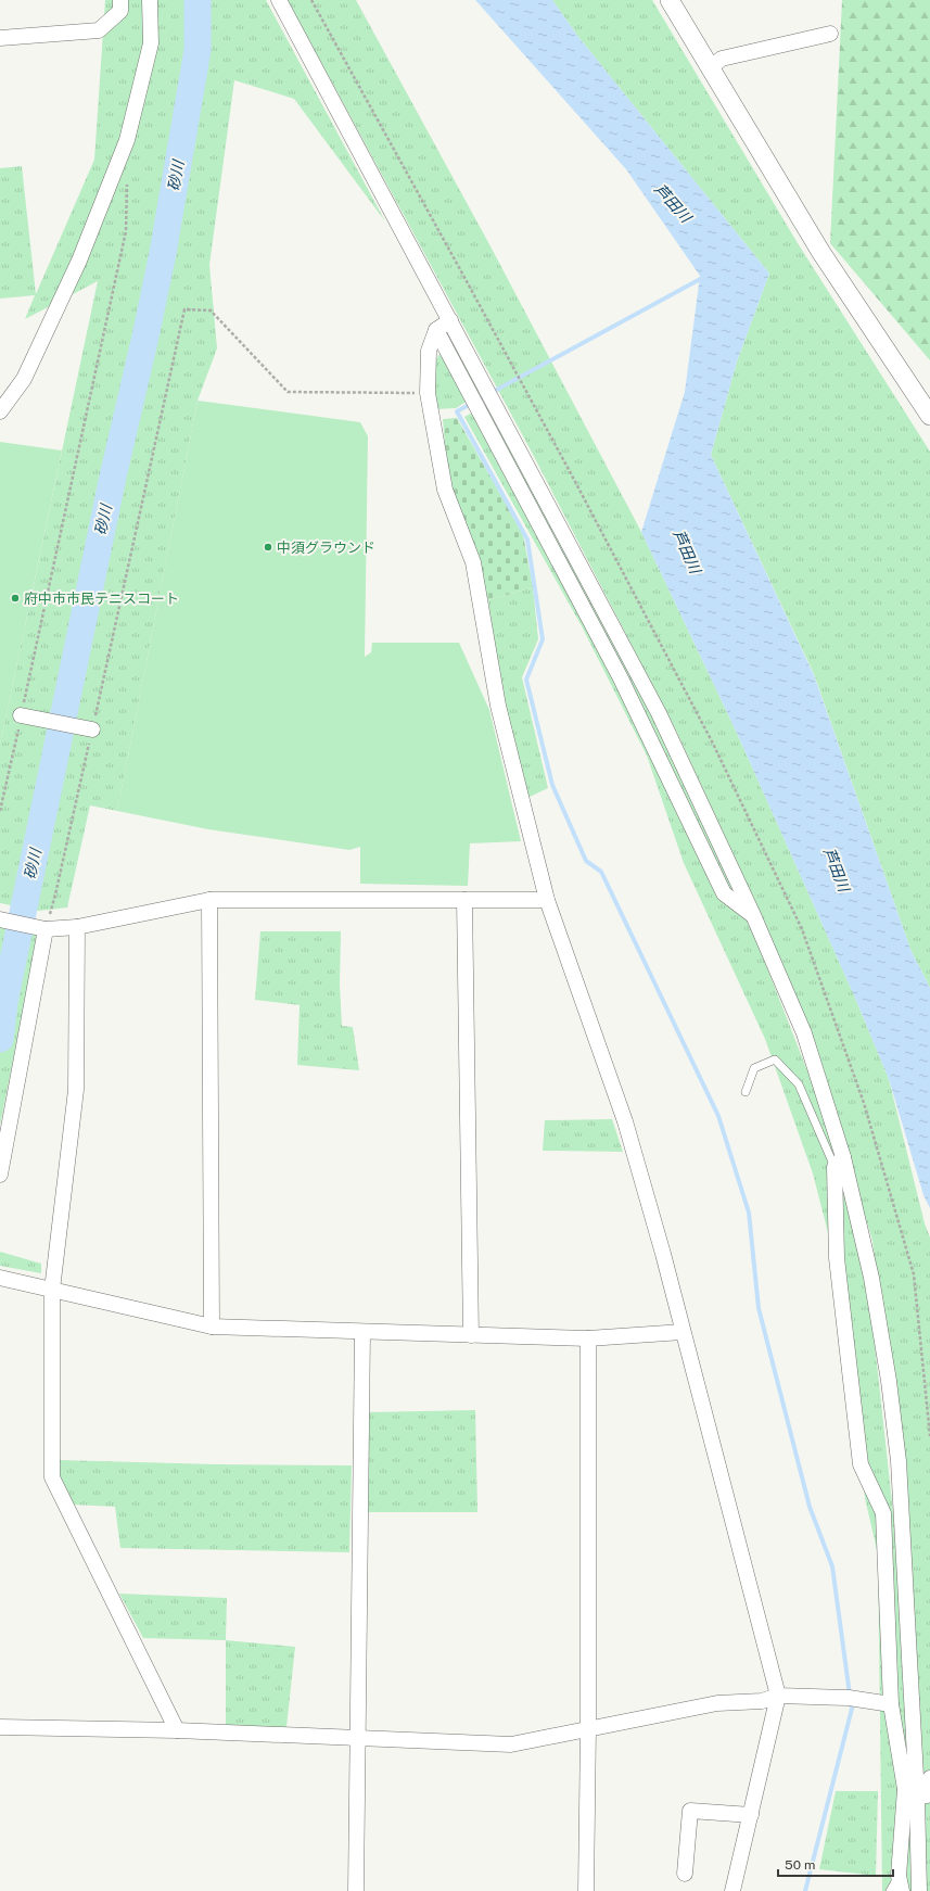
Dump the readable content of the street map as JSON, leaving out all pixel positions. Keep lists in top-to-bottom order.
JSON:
{
  "water": ["砂川", "芦田川"],
  "places": ["中須グラウンド", "府中市市民テニスコート"],
  "scale_bar": "50 m"
}
